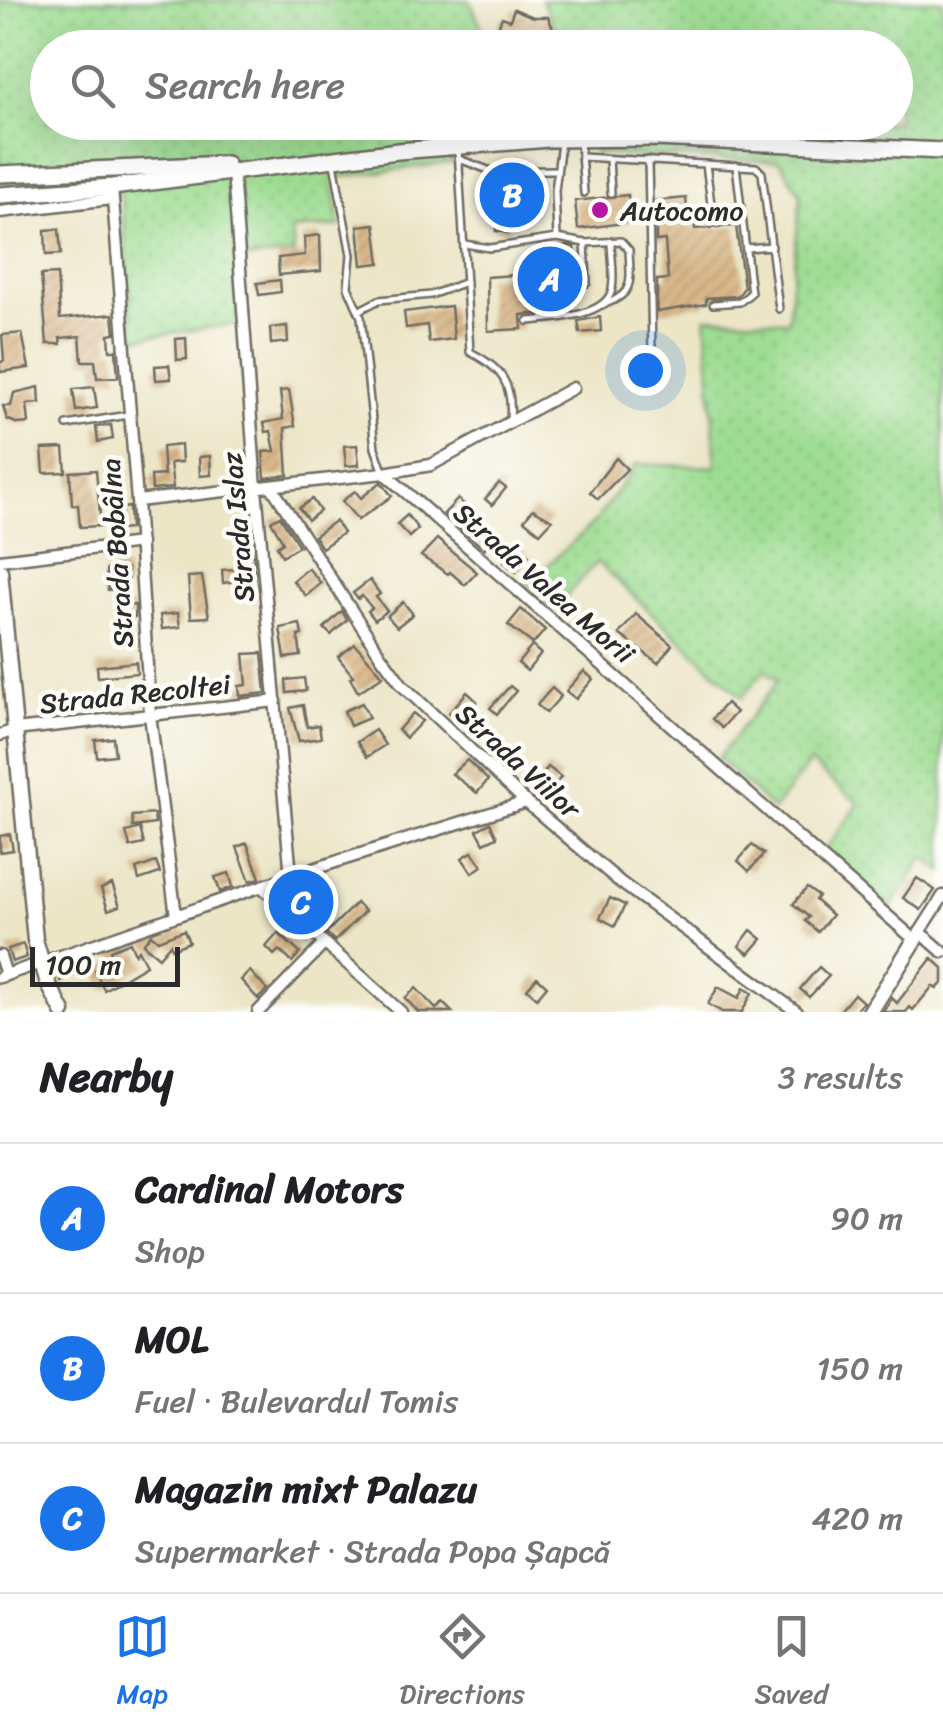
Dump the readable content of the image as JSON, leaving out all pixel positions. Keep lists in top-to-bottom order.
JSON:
{
  "streets": {
    "street": [
      "Strada Islaz",
      "Strada Bobâlna",
      "Strada Valea Morii",
      "Strada Recoltei",
      "Strada Viilor"
    ]
  },
  "crossings": [
    ["Strada Islaz", "Strada Recoltei"],
    ["Strada Bobâlna", "Strada Recoltei"]
  ],
  "places": ["Autocomo"],
  "scale_bar": "100 m",
  "page": {
    "search": "Search here",
    "pins": ["B", "A", "C"],
    "scale": "100 m",
    "heading": ["Nearby", "3 results"],
    "list": [
      {
        "mark": "A",
        "name": "Cardinal Motors",
        "note": "Shop",
        "value": "90 m"
      },
      {
        "mark": "B",
        "name": "MOL",
        "note": "Fuel · Bulevardul Tomis",
        "value": "150 m"
      },
      {
        "mark": "C",
        "name": "Magazin mixt Palazu",
        "note": "Supermarket · Strada Popa Șapcă",
        "value": "420 m"
      }
    ],
    "nav": ["Map", "Directions", "Saved"]
  }
}
